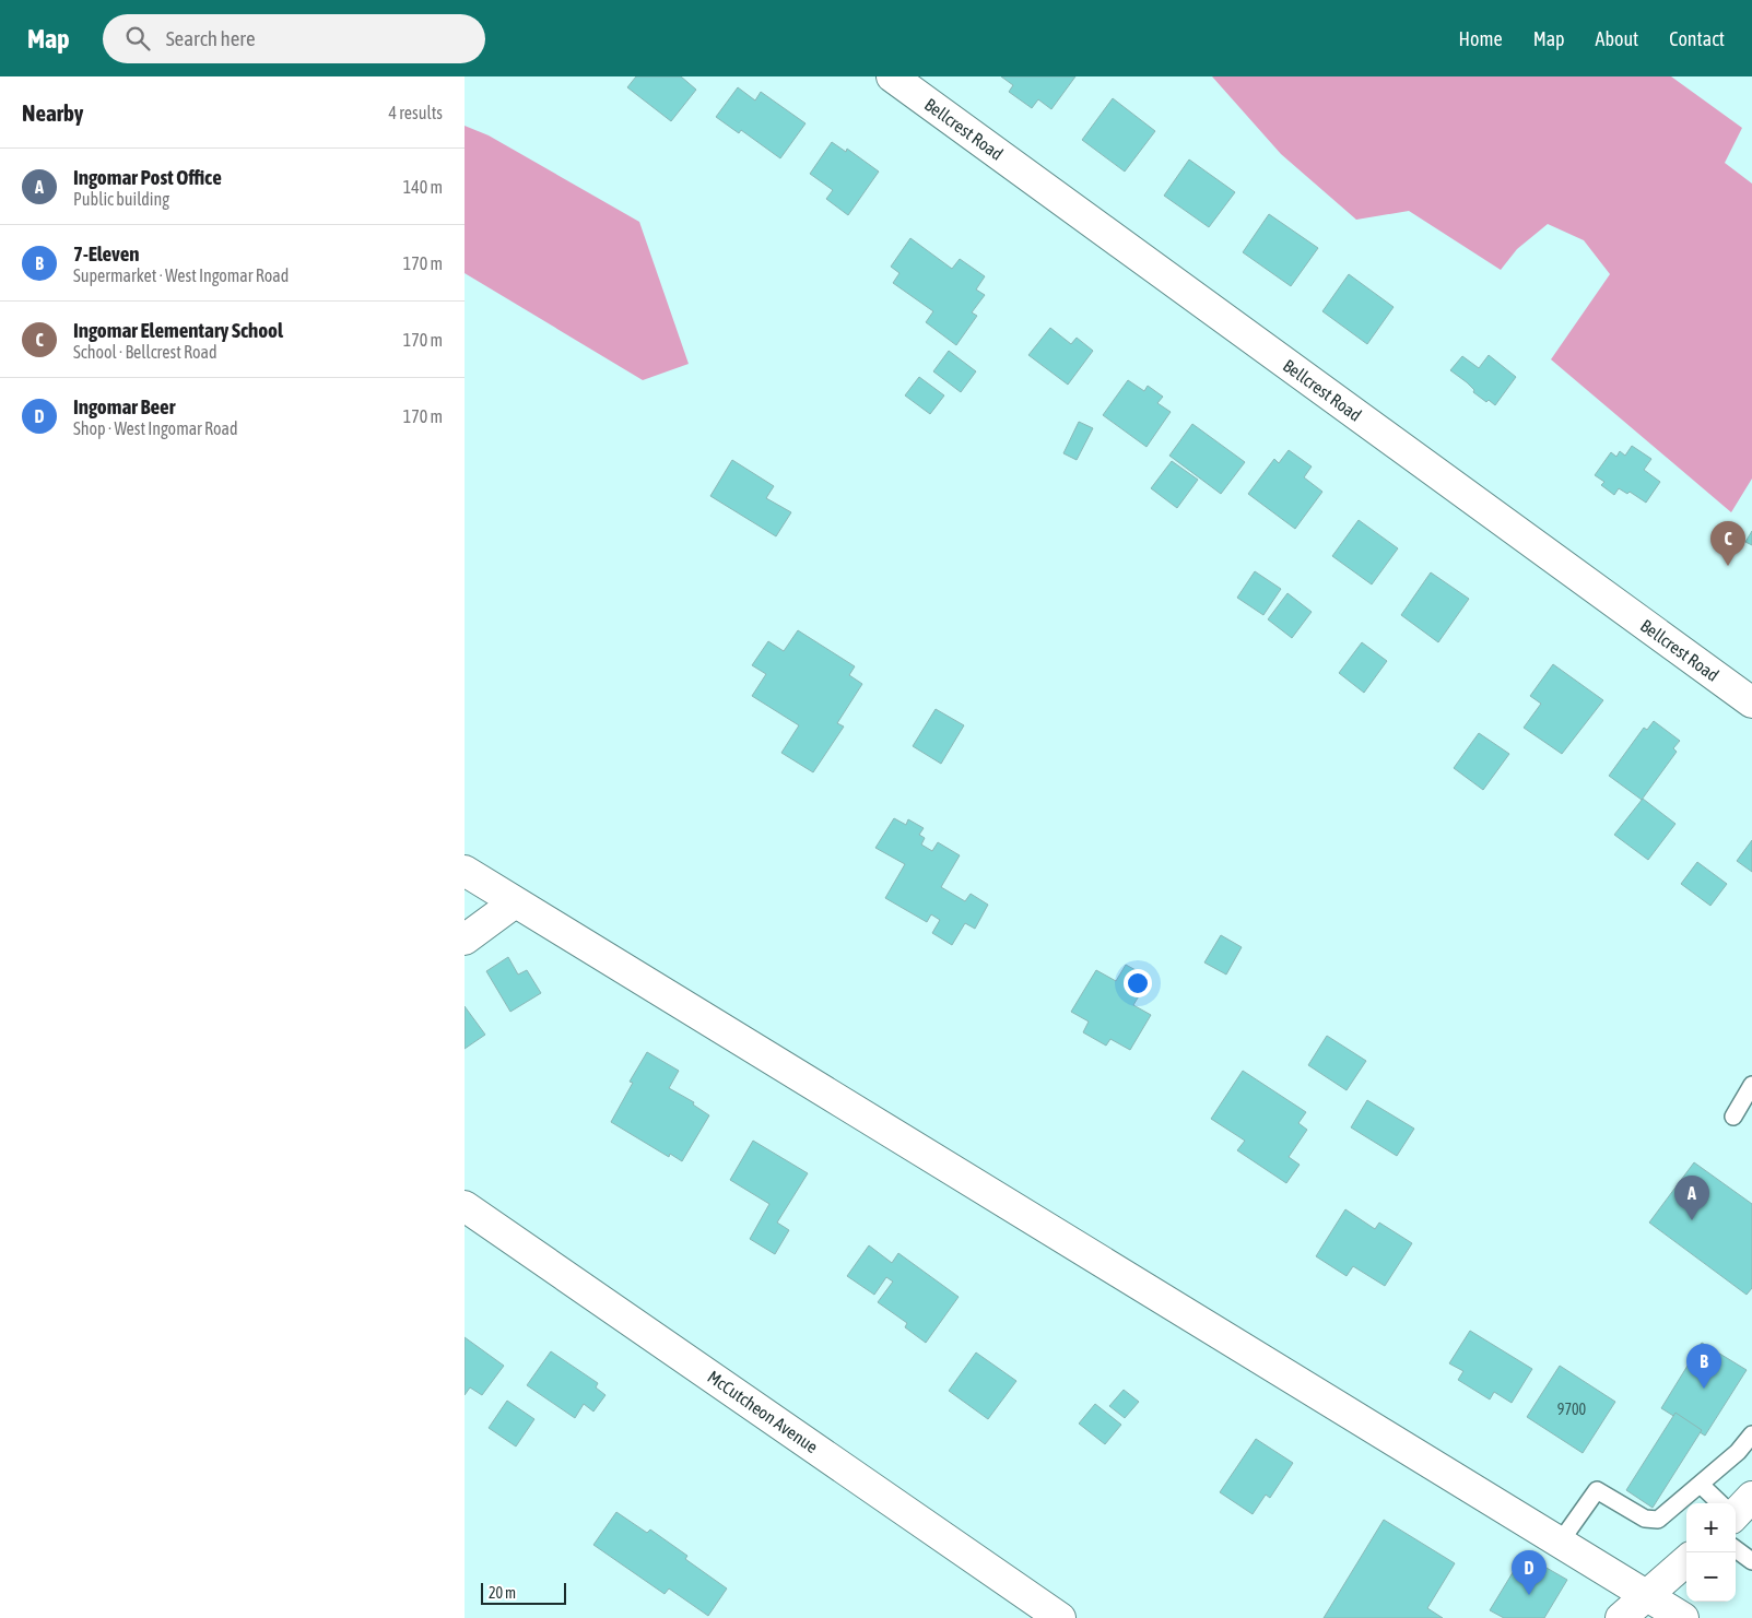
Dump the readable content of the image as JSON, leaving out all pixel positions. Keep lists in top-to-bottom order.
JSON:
{
  "streets": {
    "street": ["Bellcrest Road", "McCutcheon Avenue"]
  },
  "house_numbers": ["9700"],
  "scale_bar": "20 m",
  "page": {
    "header": "Map",
    "search": "Search here",
    "nav": [
      "Home",
      "Map",
      "About",
      "Contact"
    ],
    "heading": ["Nearby", "4 results"],
    "list": [
      {
        "mark": "A",
        "name": "Ingomar Post Office",
        "note": "Public building",
        "value": "140 m"
      },
      {
        "mark": "B",
        "name": "7-Eleven",
        "note": "Supermarket · West Ingomar Road",
        "value": "170 m"
      },
      {
        "mark": "C",
        "name": "Ingomar Elementary School",
        "note": "School · Bellcrest Road",
        "value": "170 m"
      },
      {
        "mark": "D",
        "name": "Ingomar Beer",
        "note": "Shop · West Ingomar Road",
        "value": "170 m"
      }
    ],
    "pins": [
      "C",
      "A",
      "B",
      "D"
    ],
    "map_buttons": ["+", "−"],
    "scale": "20 m"
  }
}
